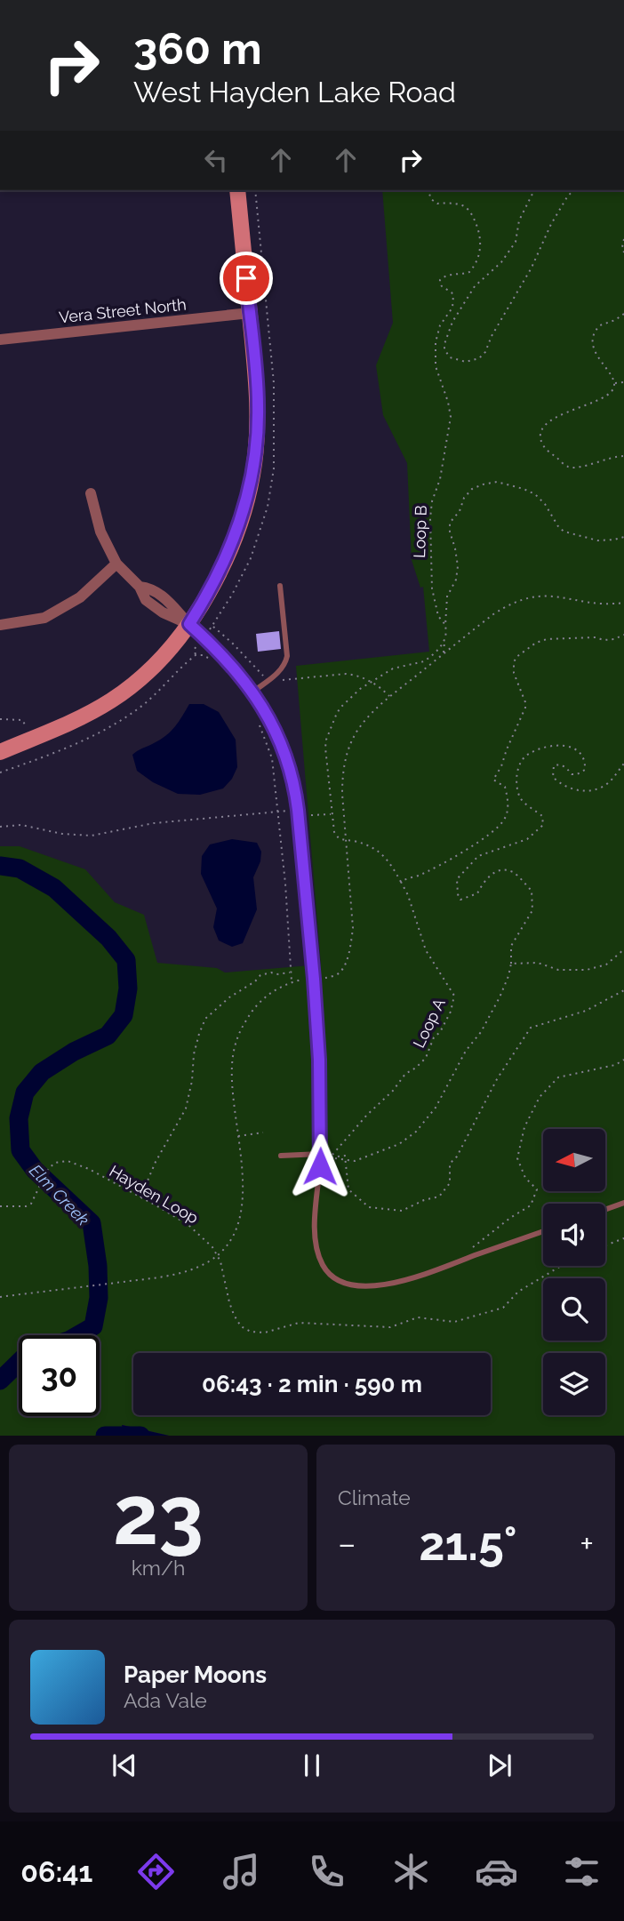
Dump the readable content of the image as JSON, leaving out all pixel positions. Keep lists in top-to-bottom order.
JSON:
{
  "streets": {
    "street": ["Vera Street North"],
    "path": ["Loop B", "Loop A", "Hayden Loop"]
  },
  "water": ["Elm Creek"],
  "north": "left",
  "page": {
    "turn": ["360 m", "West Hayden Lake Road"],
    "limit": "30",
    "trip": "06:43 · 2 min · 590 m",
    "tile": [
      ["23", "km/h"],
      "Climate"
    ],
    "heat": ["−", "21.5°", "+"],
    "song": ["Paper Moons", "Ada Vale"],
    "tabs": "06:41"
  }
}
